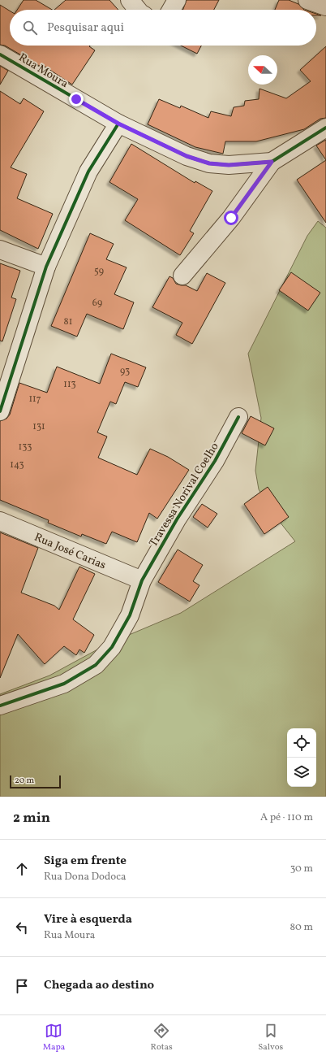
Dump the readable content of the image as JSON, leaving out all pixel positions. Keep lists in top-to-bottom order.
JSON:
{
  "streets": {
    "street": ["Rua Moura", "Travessa Norival Coelho", "Rua José Carias"]
  },
  "crossings": [
    ["Travessa Norival Coelho", "Rua José Carias"]
  ],
  "house_numbers": [
    "59",
    "69",
    "81",
    "93",
    "113",
    "117",
    "131",
    "133",
    "143"
  ],
  "scale_bar": "20 m",
  "north": "left",
  "page": {
    "search": "Pesquisar aqui",
    "scale": "20 m",
    "heading": ["2 min", "A pé · 110 m"],
    "list": [
      ["Siga em frente", "Rua Dona Dodoca", "30 m"],
      ["Vire à esquerda", "Rua Moura", "80 m"],
      "Chegada ao destino"
    ],
    "nav": ["Mapa", "Rotas", "Salvos"]
  }
}
